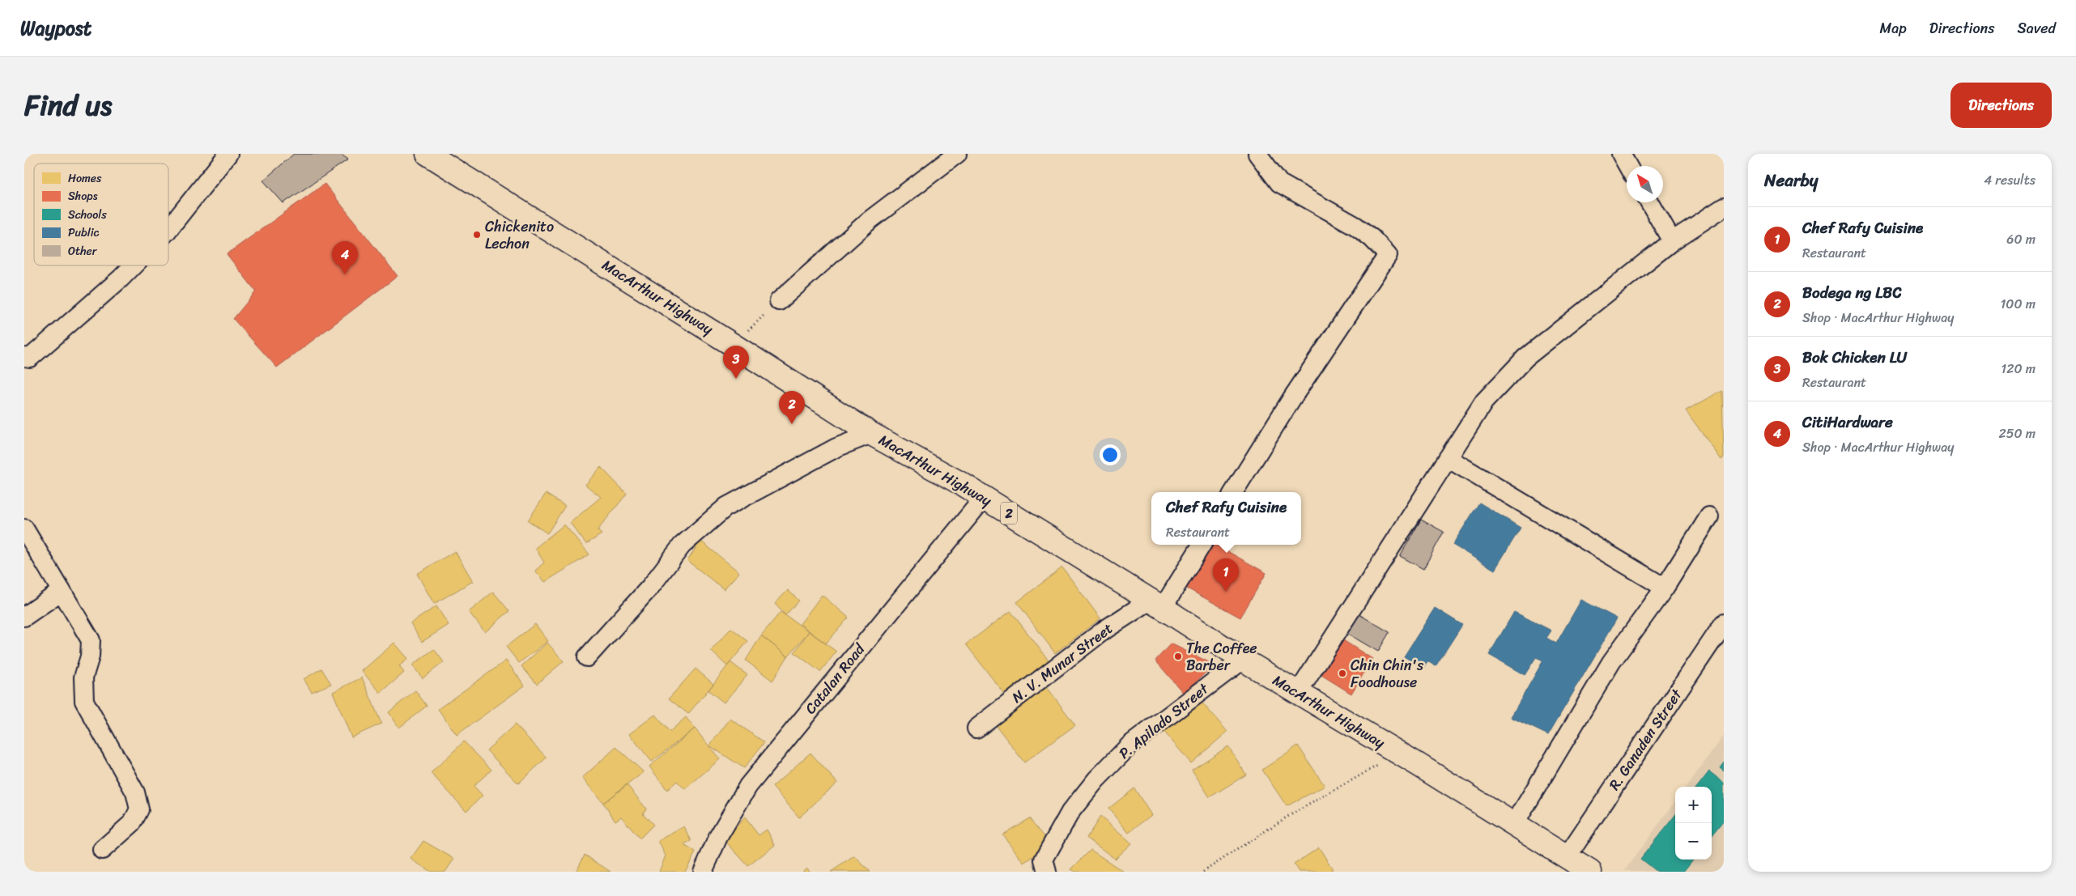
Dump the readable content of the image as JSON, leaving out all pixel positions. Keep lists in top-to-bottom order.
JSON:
{
  "streets": {
    "main road": ["MacArthur Highway", "2"],
    "street": [
      "N. V. Munar Street",
      "Catalan Road",
      "P. Apilado Street",
      "R. Ganaden Street"
    ]
  },
  "crossings": [
    ["MacArthur Highway", "N. V. Munar Street"],
    ["MacArthur Highway", "Catalan Road"],
    ["MacArthur Highway", "P. Apilado Street"],
    ["MacArthur Highway", "R. Ganaden Street"]
  ],
  "places": ["Chickenito Lechon", "The Coffee Barber", "Chin Chin's Foodhouse"],
  "legend": [
    "Homes",
    "Shops",
    "Schools",
    "Public",
    "Other"
  ],
  "north": "top left",
  "page": {
    "header": "Waypost",
    "nav": ["Map", "Directions", "Saved"],
    "title": "Find us",
    "buttons": "Directions",
    "heading": ["Nearby", "4 results"],
    "list": [
      {
        "mark": "1",
        "name": "Chef Rafy Cuisine",
        "note": "Restaurant",
        "value": "60 m"
      },
      {
        "mark": "2",
        "name": "Bodega ng LBC",
        "note": "Shop · MacArthur Highway",
        "value": "100 m"
      },
      {
        "mark": "3",
        "name": "Bok Chicken LU",
        "note": "Restaurant",
        "value": "120 m"
      },
      {
        "mark": "4",
        "name": "CitiHardware",
        "note": "Shop · MacArthur Highway",
        "value": "250 m"
      }
    ],
    "pins": [
      "4",
      "3",
      "2",
      "1"
    ],
    "popup": ["Chef Rafy Cuisine", "Restaurant"],
    "map_buttons": ["+", "−"]
  }
}
